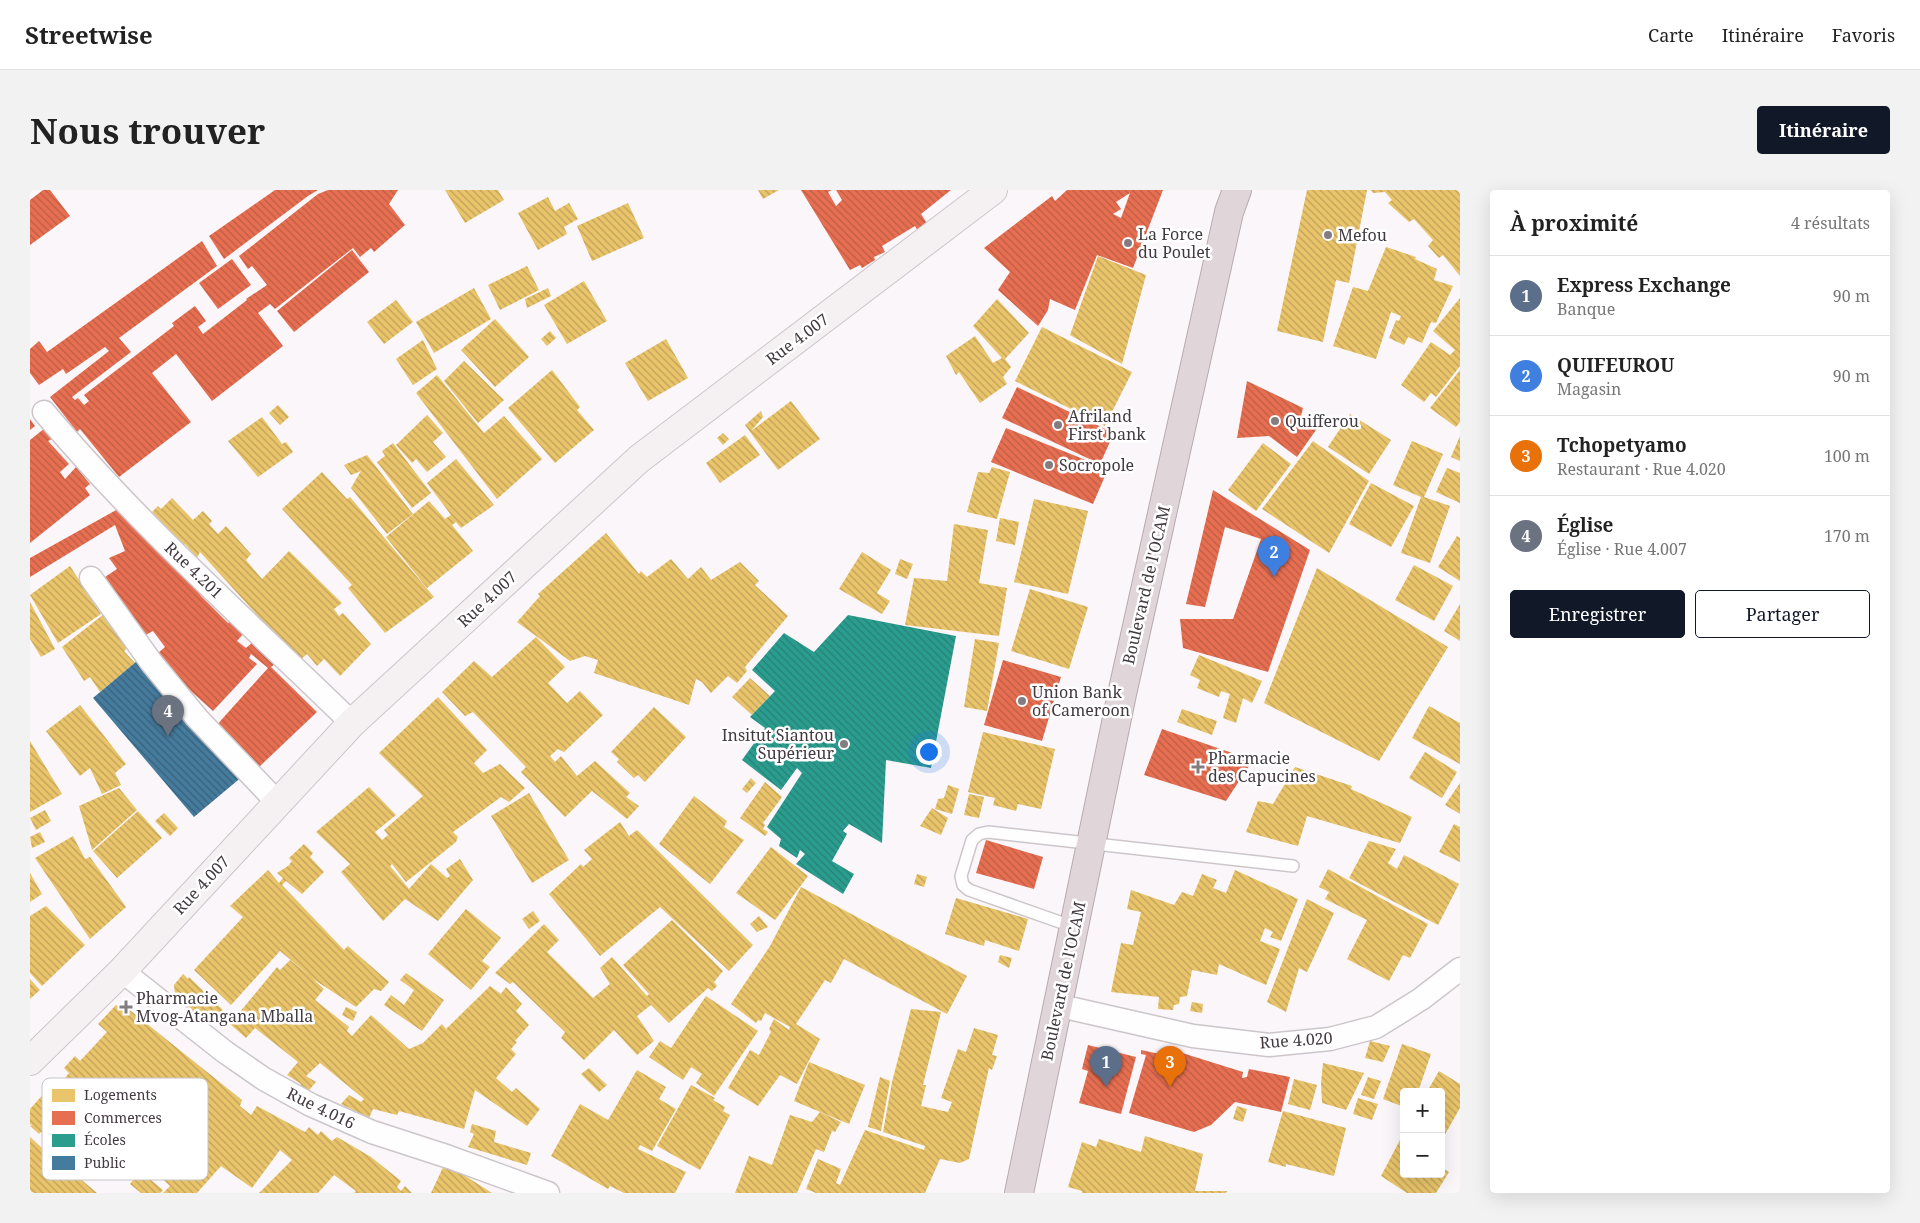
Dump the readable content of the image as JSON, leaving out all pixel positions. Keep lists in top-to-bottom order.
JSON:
{
  "streets": {
    "highway": ["Boulevard de l'OCAM"],
    "main road": ["Rue 4.007"],
    "street": ["Rue 4.201", "Rue 4.020", "Rue 4.016"]
  },
  "crossings": [
    ["Rue 4.007", "Rue 4.201"],
    ["Rue 4.007", "Rue 4.016"],
    ["Boulevard de l'OCAM", "Rue 4.020"]
  ],
  "places": {
    "other": [
      "Mefou",
      "La Force du Poulet",
      "Quifferou",
      "Afriland First bank",
      "Socropole",
      "Union Bank of Cameroon",
      "Insitut Siantou Supérieur"
    ],
    "health": ["Pharmacie des Capucines", "Pharmacie Mvog-Atangana Mballa"]
  },
  "legend": [
    "Logements",
    "Commerces",
    "Écoles",
    "Public"
  ],
  "page": {
    "header": "Streetwise",
    "nav": ["Carte", "Itinéraire", "Favoris"],
    "buttons": [
      "Itinéraire",
      ["Enregistrer", "Partager"]
    ],
    "title": "Nous trouver",
    "heading": ["À proximité", "4 résultats"],
    "list": [
      {
        "mark": "1",
        "name": "Express Exchange",
        "note": "Banque",
        "value": "90 m"
      },
      {
        "mark": "2",
        "name": "QUIFEUROU",
        "note": "Magasin",
        "value": "90 m"
      },
      {
        "mark": "3",
        "name": "Tchopetyamo",
        "note": "Restaurant · Rue 4.020",
        "value": "100 m"
      },
      {
        "mark": "4",
        "name": "Église",
        "note": "Église · Rue 4.007",
        "value": "170 m"
      }
    ],
    "pins": [
      "2",
      "4",
      "1",
      "3"
    ],
    "map_buttons": ["+", "−"]
  }
}
